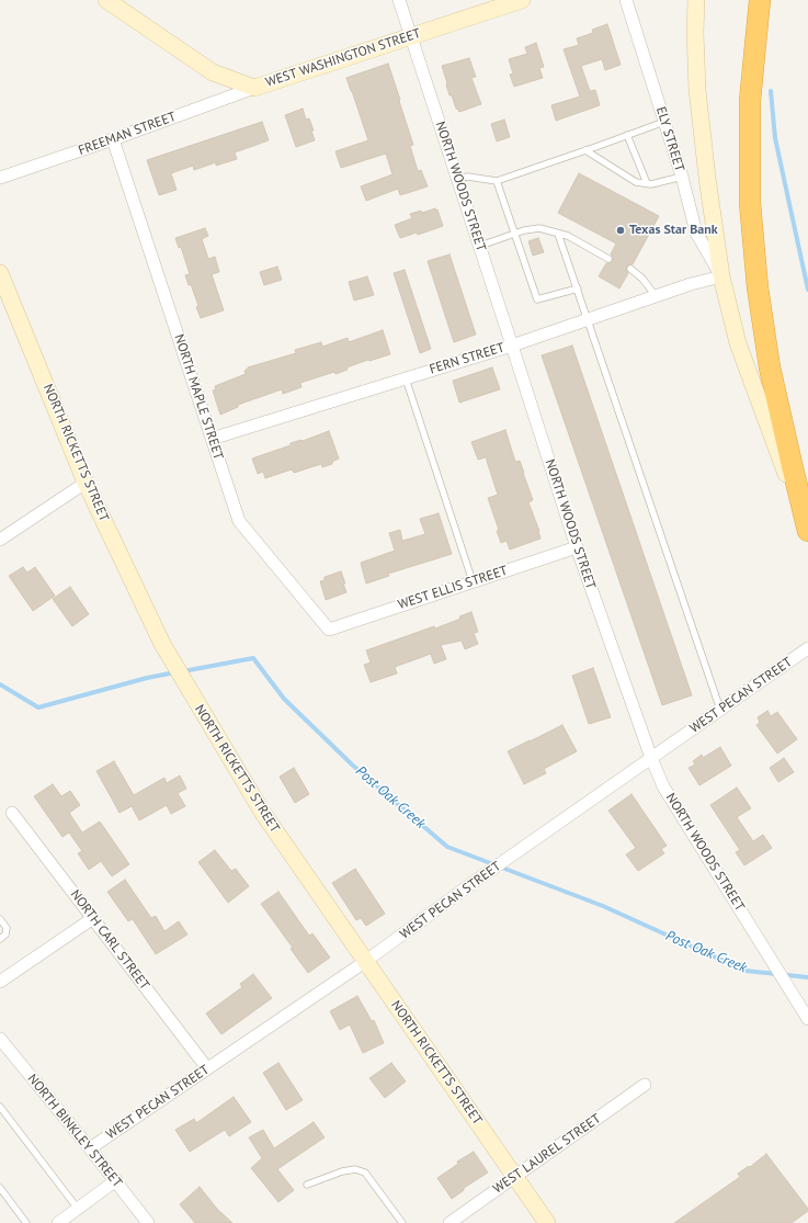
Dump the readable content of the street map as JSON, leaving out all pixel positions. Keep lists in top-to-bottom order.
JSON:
{
  "streets": {
    "street": [
      "WEST WASHINGTON STREET",
      "FREEMAN STREET",
      "ELY STREET",
      "NORTH WOODS STREET",
      "FERN STREET",
      "NORTH MAPLE STREET",
      "NORTH RICKETTS STREET",
      "WEST ELLIS STREET",
      "WEST PECAN STREET",
      "NORTH CARL STREET",
      "NORTH BINKLEY STREET",
      "WEST LAUREL STREET"
    ]
  },
  "crossings": [
    ["WEST WASHINGTON STREET", "FREEMAN STREET"],
    ["WEST WASHINGTON STREET", "NORTH WOODS STREET"],
    ["FREEMAN STREET", "NORTH MAPLE STREET"],
    ["ELY STREET", "FERN STREET"],
    ["NORTH WOODS STREET", "FERN STREET"],
    ["NORTH WOODS STREET", "WEST ELLIS STREET"],
    ["NORTH WOODS STREET", "WEST PECAN STREET"],
    ["FERN STREET", "NORTH MAPLE STREET"],
    ["NORTH MAPLE STREET", "WEST ELLIS STREET"],
    ["NORTH RICKETTS STREET", "WEST PECAN STREET"],
    ["NORTH RICKETTS STREET", "WEST LAUREL STREET"],
    ["WEST PECAN STREET", "NORTH CARL STREET"],
    ["WEST PECAN STREET", "NORTH BINKLEY STREET"]
  ],
  "water": ["Post Oak Creek"],
  "places": ["Texas Star Bank"]
}
